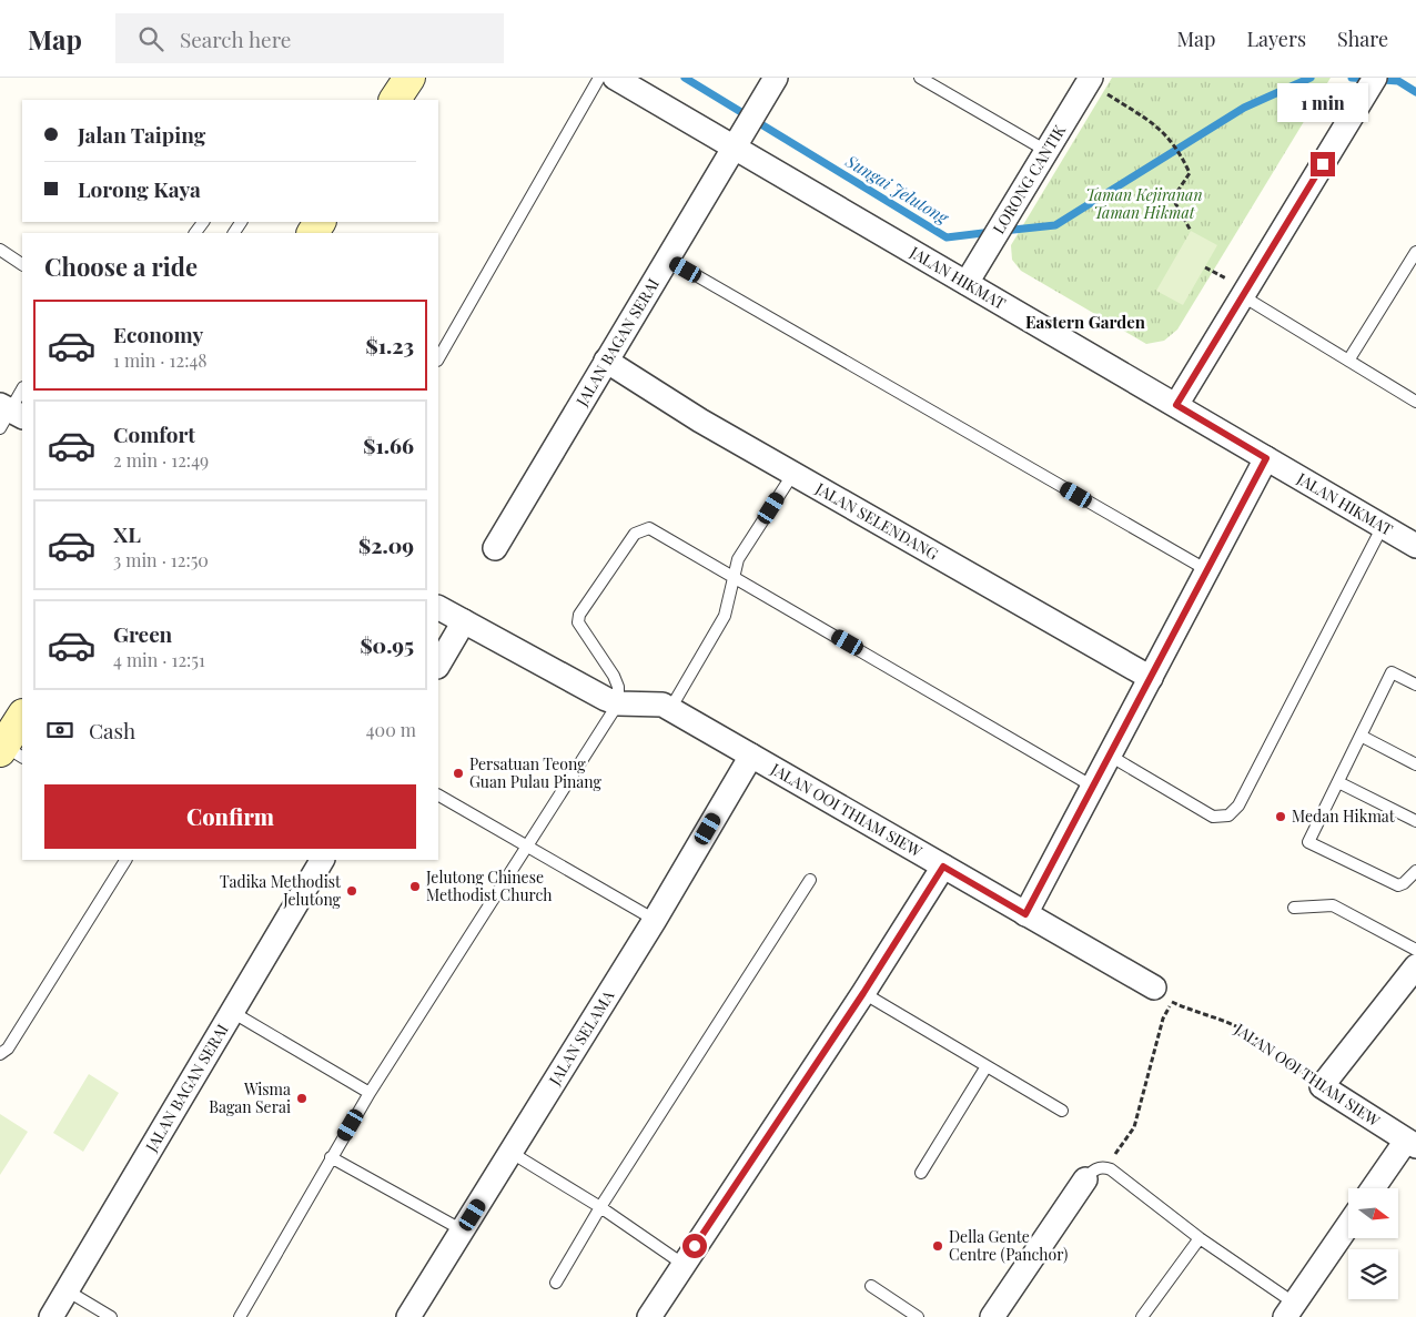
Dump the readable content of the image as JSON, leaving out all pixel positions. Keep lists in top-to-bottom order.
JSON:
{
  "streets": {
    "street": [
      "LORONG CANTIK",
      "JALAN HIKMAT",
      "JALAN BAGAN SERAI",
      "JALAN SELENDANG",
      "JALAN OOI THIAM SIEW",
      "JALAN SELAMA"
    ]
  },
  "crossings": [
    ["LORONG CANTIK", "JALAN HIKMAT"],
    ["JALAN HIKMAT", "JALAN BAGAN SERAI"],
    ["JALAN BAGAN SERAI", "JALAN SELENDANG"],
    ["JALAN OOI THIAM SIEW", "JALAN SELAMA"]
  ],
  "districts": ["Eastern Garden"],
  "water": ["Sungai Jelutong"],
  "parks": ["Taman Kejiranan Taman Hikmat"],
  "places": [
    "Persatuan Teong Guan Pulau Pinang",
    "Medan Hikmat",
    "Jelutong Chinese Methodist Church",
    "Tadika Methodist Jelutong",
    "Wisma Bagan Serai",
    "Della Gente Centre (Panchor)"
  ],
  "north": "right",
  "page": {
    "header": "Map",
    "search": "Search here",
    "nav": ["Map", "Layers", "Share"],
    "bubble": "1 min",
    "banner": ["Jalan Taiping", "Lorong Kaya"],
    "heading": "Choose a ride",
    "list": [
      {
        "name": "Economy",
        "note": "1 min · 12:48",
        "value": "$1.23"
      },
      {
        "name": "Comfort",
        "note": "2 min · 12:49",
        "value": "$1.66"
      },
      {
        "name": "XL",
        "note": "3 min · 12:50",
        "value": "$2.09"
      },
      {
        "name": "Green",
        "note": "4 min · 12:51",
        "value": "$0.95"
      }
    ],
    "pay": ["Cash", "400 m"],
    "buttons": "Confirm"
  }
}
